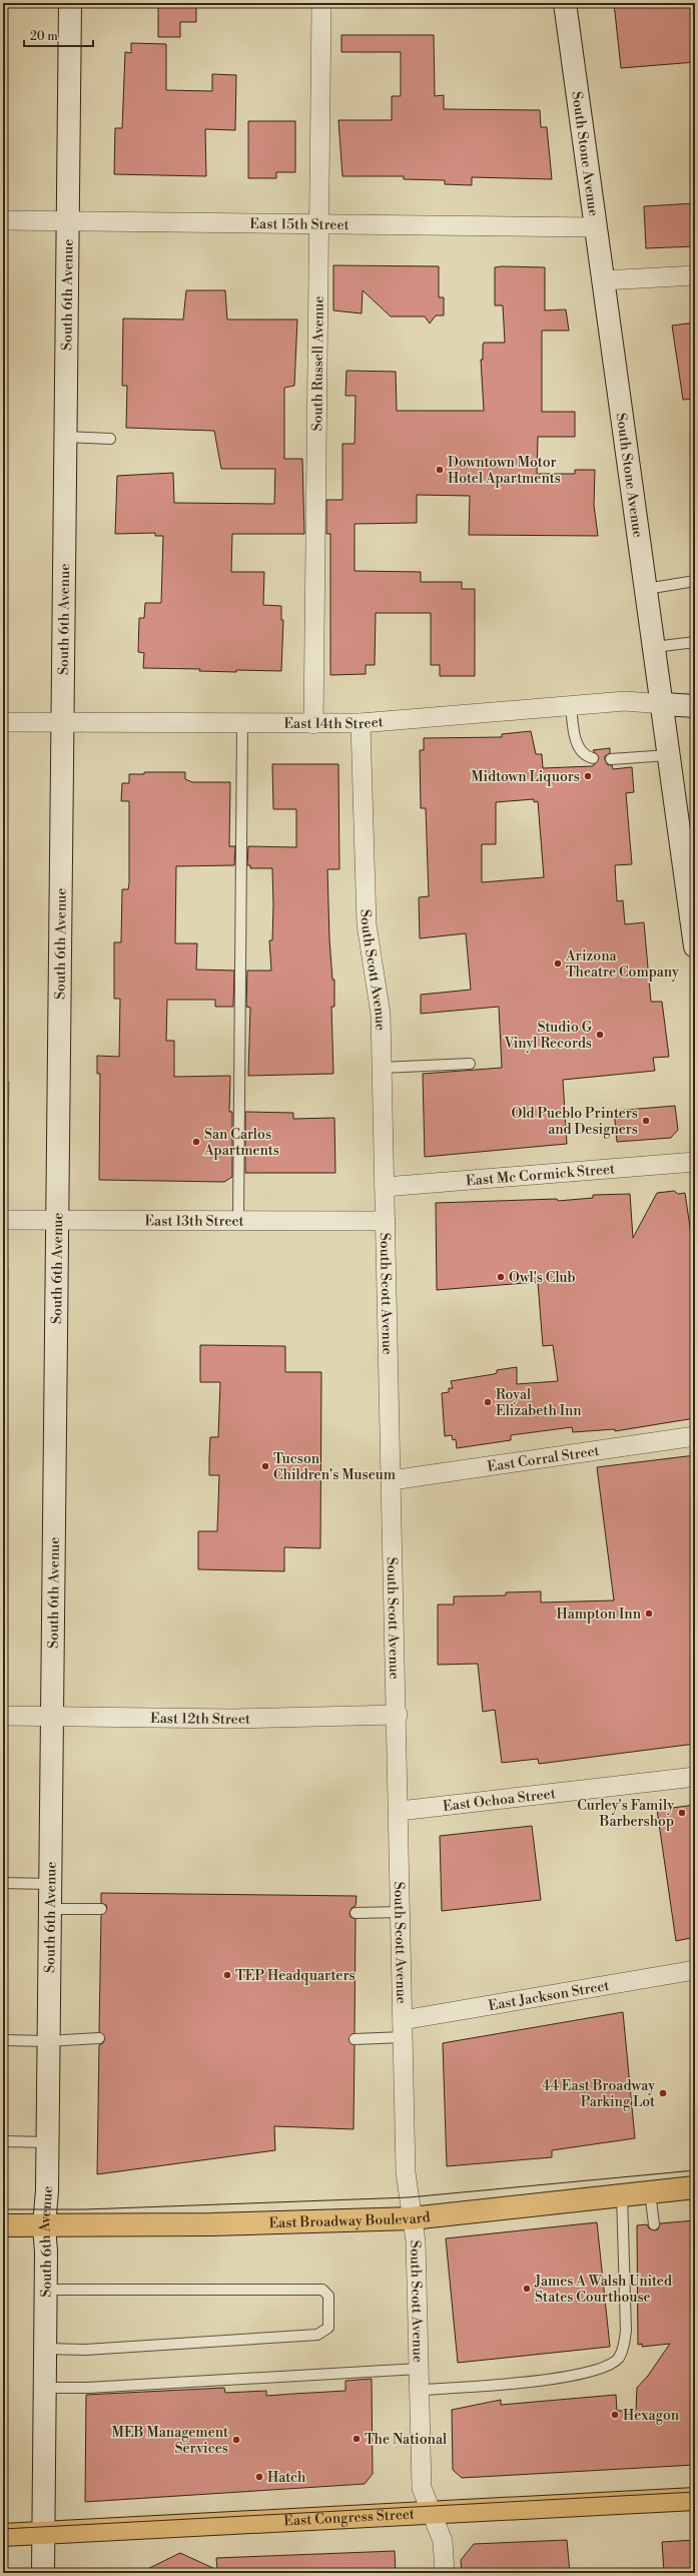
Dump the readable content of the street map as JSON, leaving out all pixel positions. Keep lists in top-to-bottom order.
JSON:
{
  "streets": {
    "main road": [
      "South Stone Avenue",
      "South 6th Avenue",
      "East Broadway Boulevard",
      "East Congress Street"
    ],
    "street": [
      "East 15th Street",
      "South Russell Avenue",
      "East 14th Street",
      "South Scott Avenue",
      "East Mc Cormick Street",
      "East 13th Street",
      "East Corral Street",
      "East 12th Street",
      "East Ochoa Street",
      "East Jackson Street"
    ]
  },
  "crossings": [
    ["South Stone Avenue", "East 15th Street"],
    ["South Stone Avenue", "East 14th Street"],
    ["East 15th Street", "South 6th Avenue"],
    ["East 15th Street", "South Russell Avenue"],
    ["South 6th Avenue", "East 14th Street"],
    ["South 6th Avenue", "East 13th Street"],
    ["South 6th Avenue", "East 12th Street"],
    ["South 6th Avenue", "East Broadway Boulevard"],
    ["South 6th Avenue", "East Congress Street"],
    ["South Russell Avenue", "East 14th Street"],
    ["East 14th Street", "South Scott Avenue"],
    ["South Scott Avenue", "East Mc Cormick Street"],
    ["South Scott Avenue", "East 13th Street"],
    ["South Scott Avenue", "East Corral Street"],
    ["South Scott Avenue", "East 12th Street"],
    ["South Scott Avenue", "East Ochoa Street"],
    ["South Scott Avenue", "East Jackson Street"],
    ["South Scott Avenue", "East Broadway Boulevard"],
    ["South Scott Avenue", "East Congress Street"]
  ],
  "places": [
    "Downtown Motor Hotel Apartments",
    "Midtown Liquors",
    "Arizona Theatre Company",
    "Studio G Vinyl Records",
    "Old Pueblo Printers and Designers",
    "San Carlos Apartments",
    "Owl's Club",
    "Royal Elizabeth Inn",
    "Tucson Children's Museum",
    "Hampton Inn",
    "Curley's Family Barbershop",
    "TEP Headquarters",
    "44 East Broadway Parking Lot",
    "James A Walsh United States Courthouse",
    "Hexagon",
    "The National",
    "MEB Management Services",
    "Hatch"
  ],
  "scale_bar": "20 m"
}
